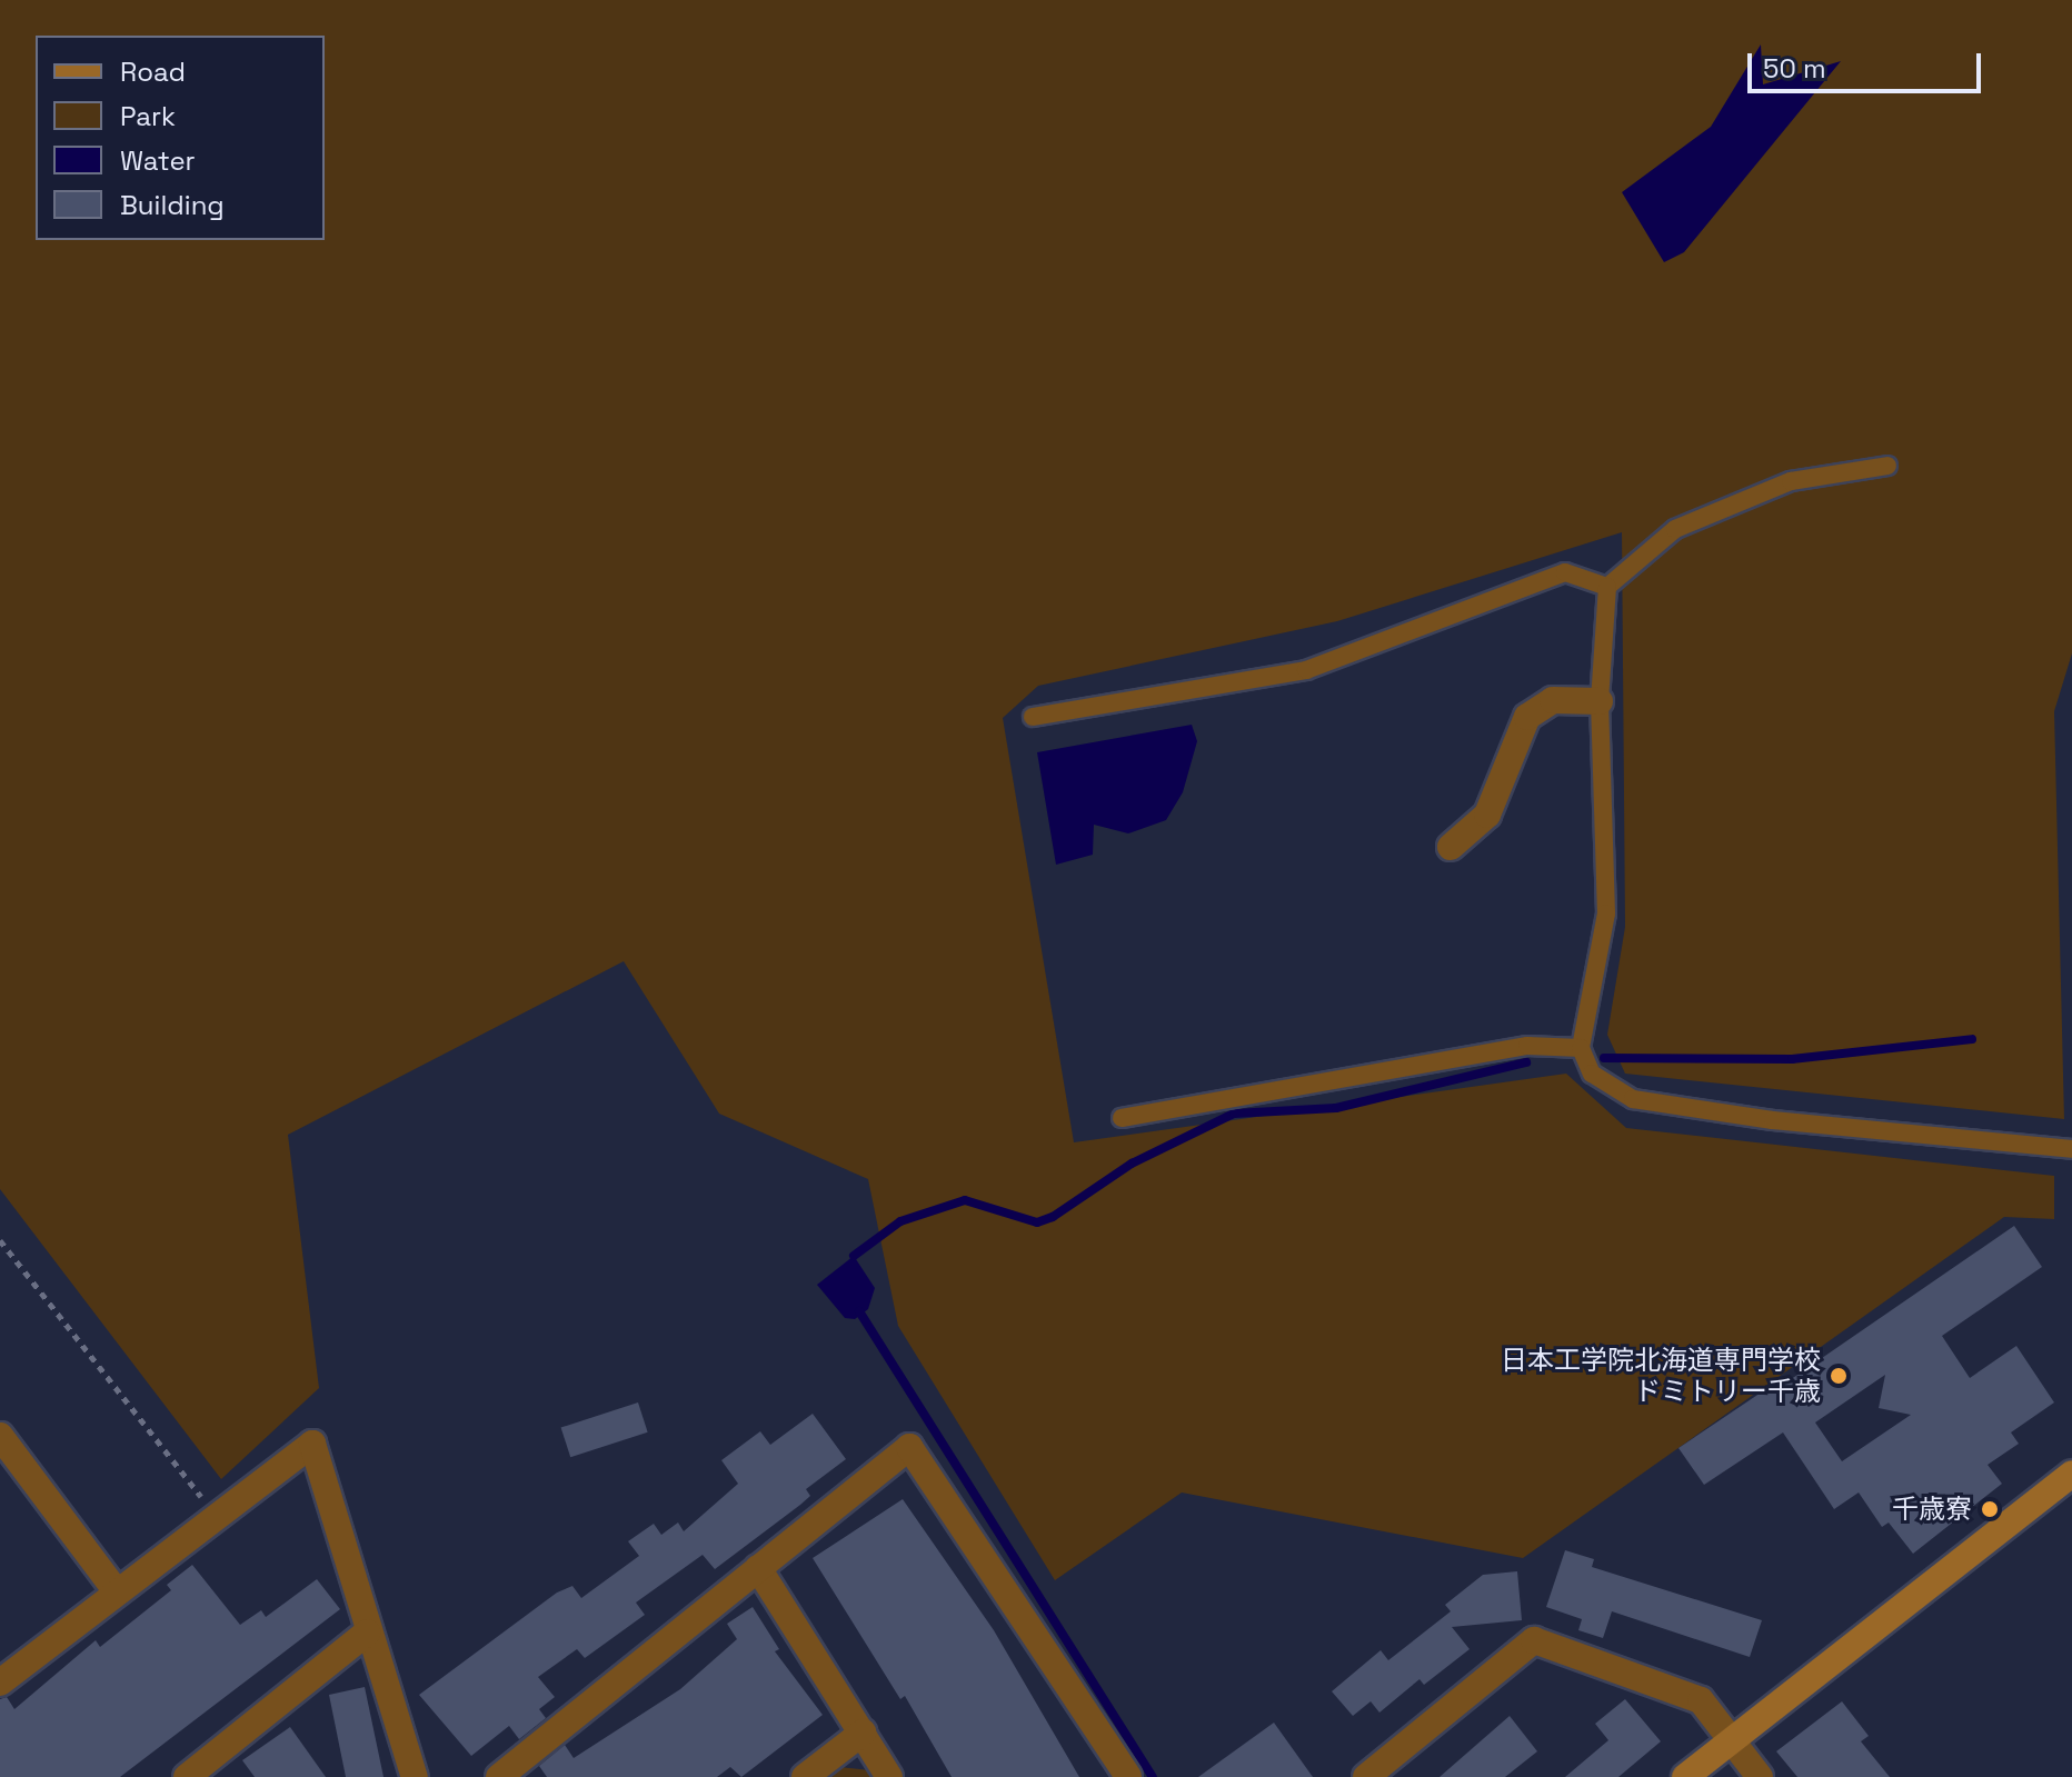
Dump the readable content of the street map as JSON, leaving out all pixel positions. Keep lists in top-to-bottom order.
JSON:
{
  "places": ["日本工学院北海道専門学校 ドミトリー千歳", "千歳寮"],
  "legend": [
    "Road",
    "Park",
    "Water",
    "Building"
  ],
  "scale_bar": "50 m"
}
